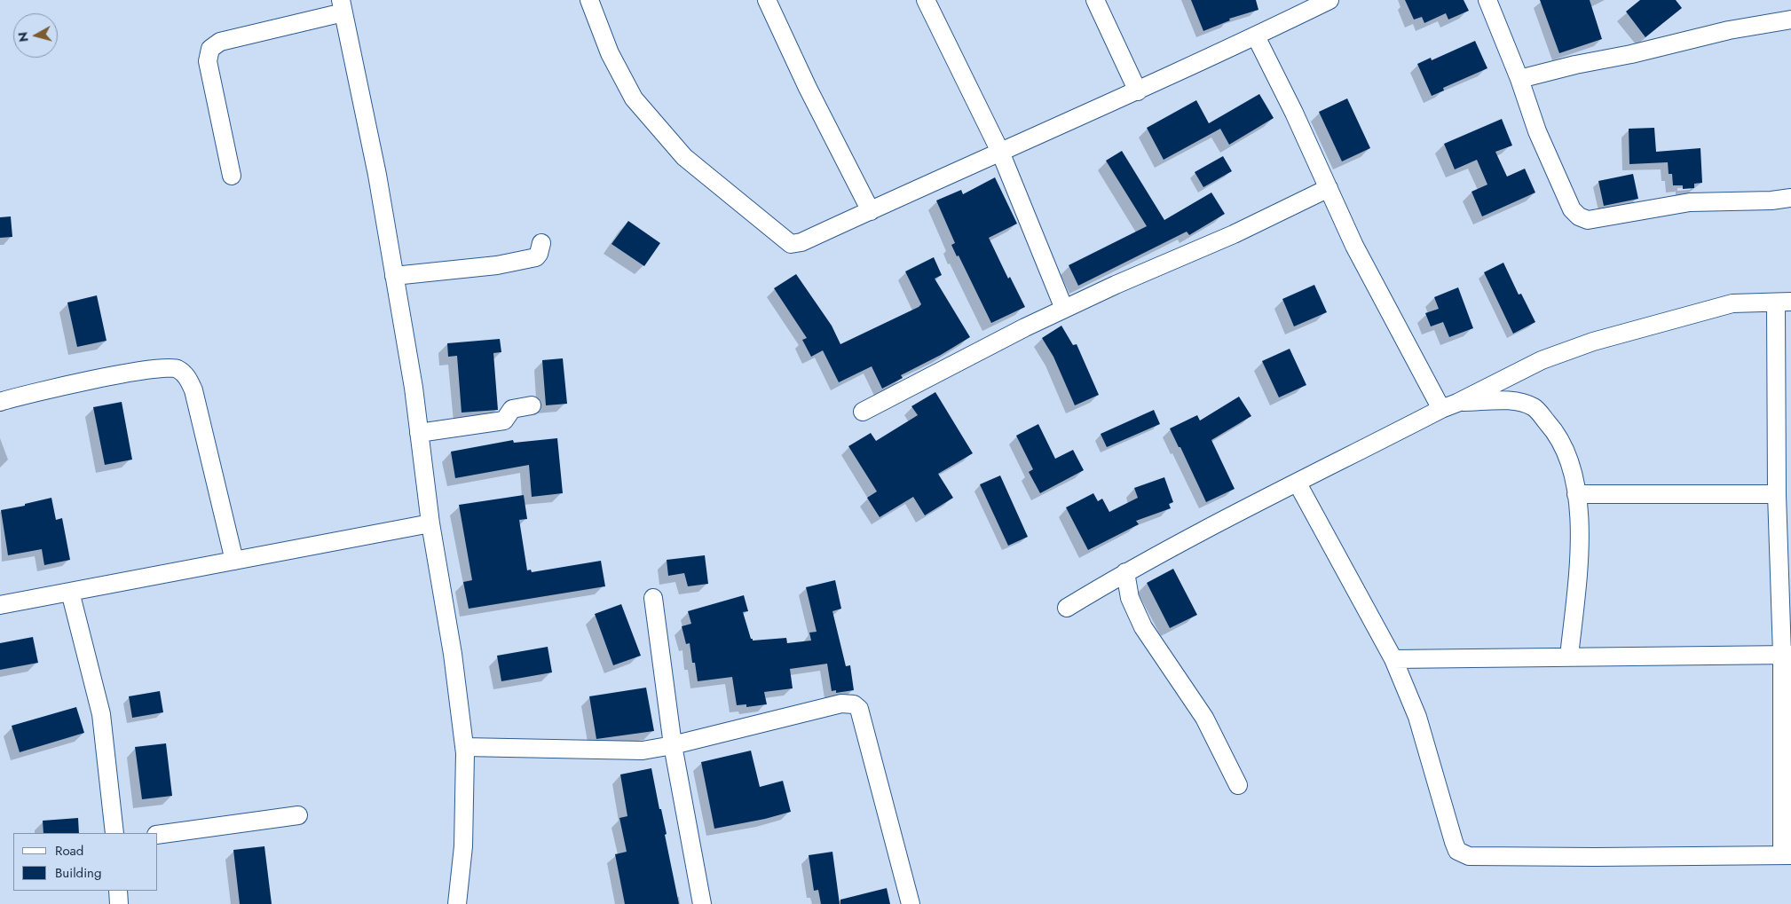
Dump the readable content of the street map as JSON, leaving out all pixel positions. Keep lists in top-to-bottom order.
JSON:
{
  "legend": ["Road", "Building"],
  "north": "left"
}
